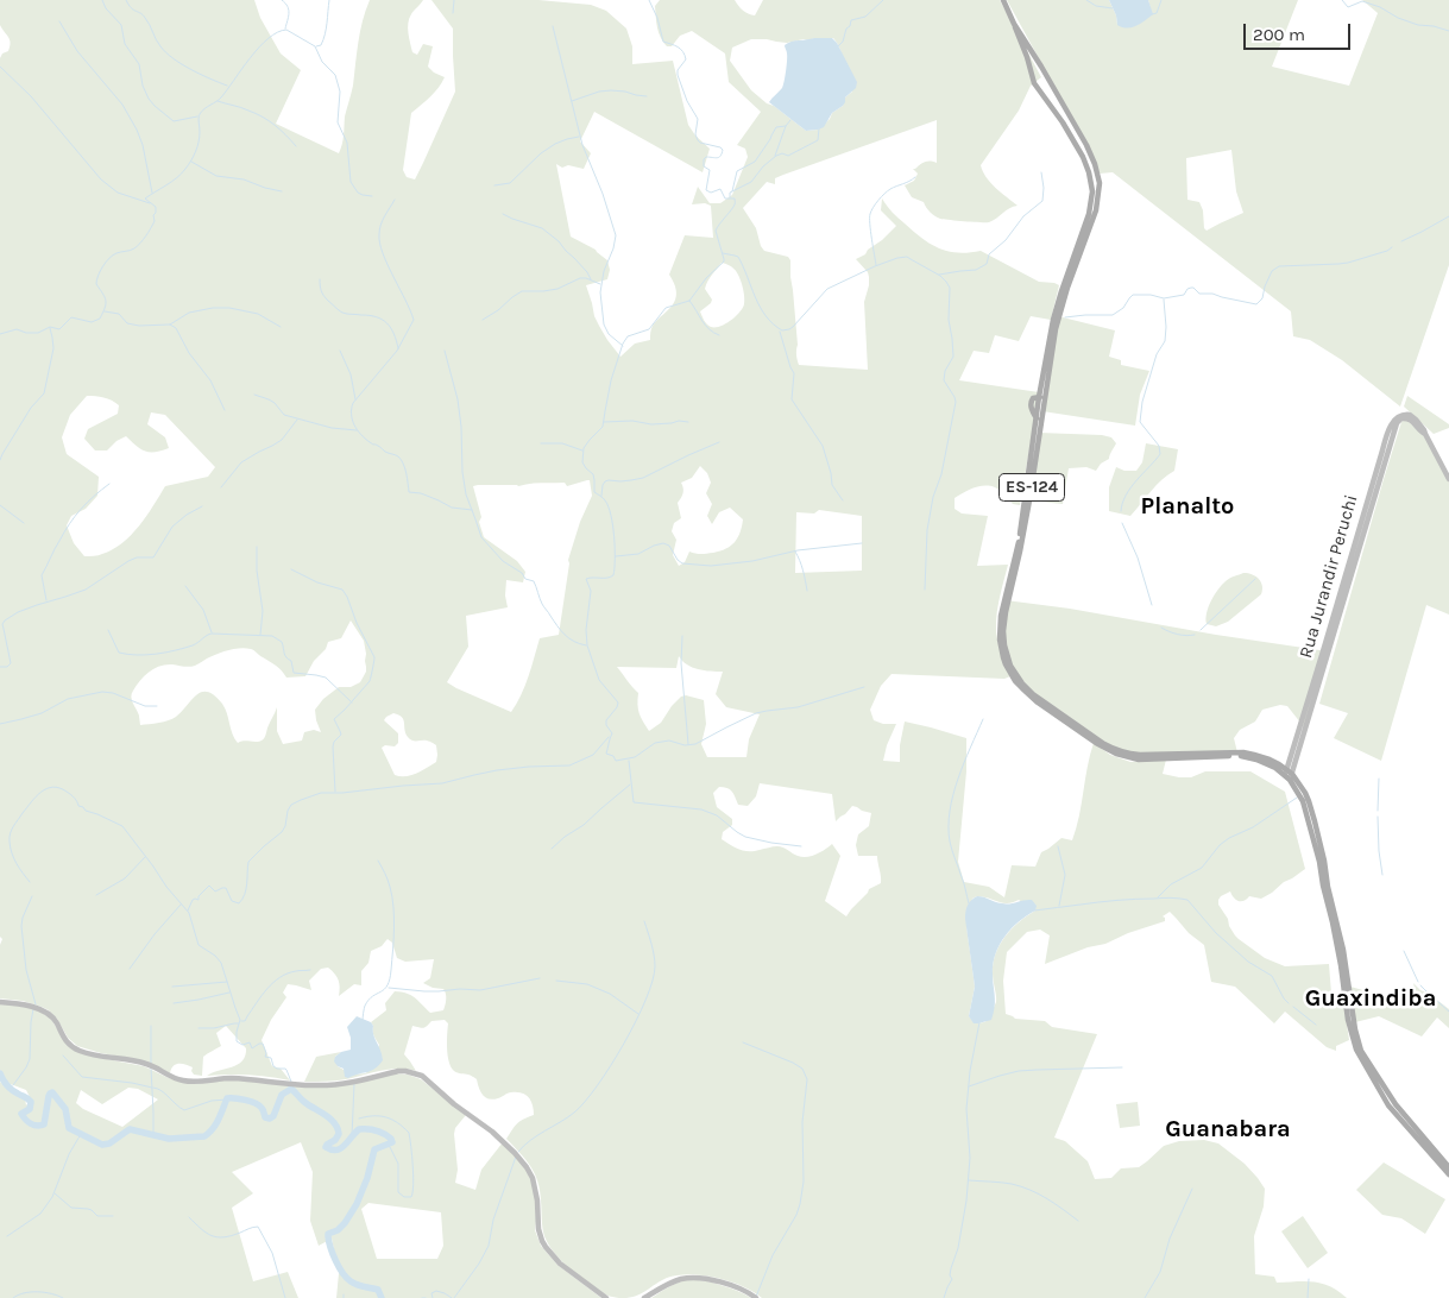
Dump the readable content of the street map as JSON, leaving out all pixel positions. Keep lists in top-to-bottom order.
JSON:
{
  "streets": {
    "main road": ["ES-124"],
    "street": ["Rua Jurandir Peruchi"]
  },
  "crossings": [
    ["ES-124", "Rua Jurandir Peruchi"]
  ],
  "districts": ["Planalto", "Guaxindiba", "Guanabara"],
  "scale_bar": "200 m"
}
